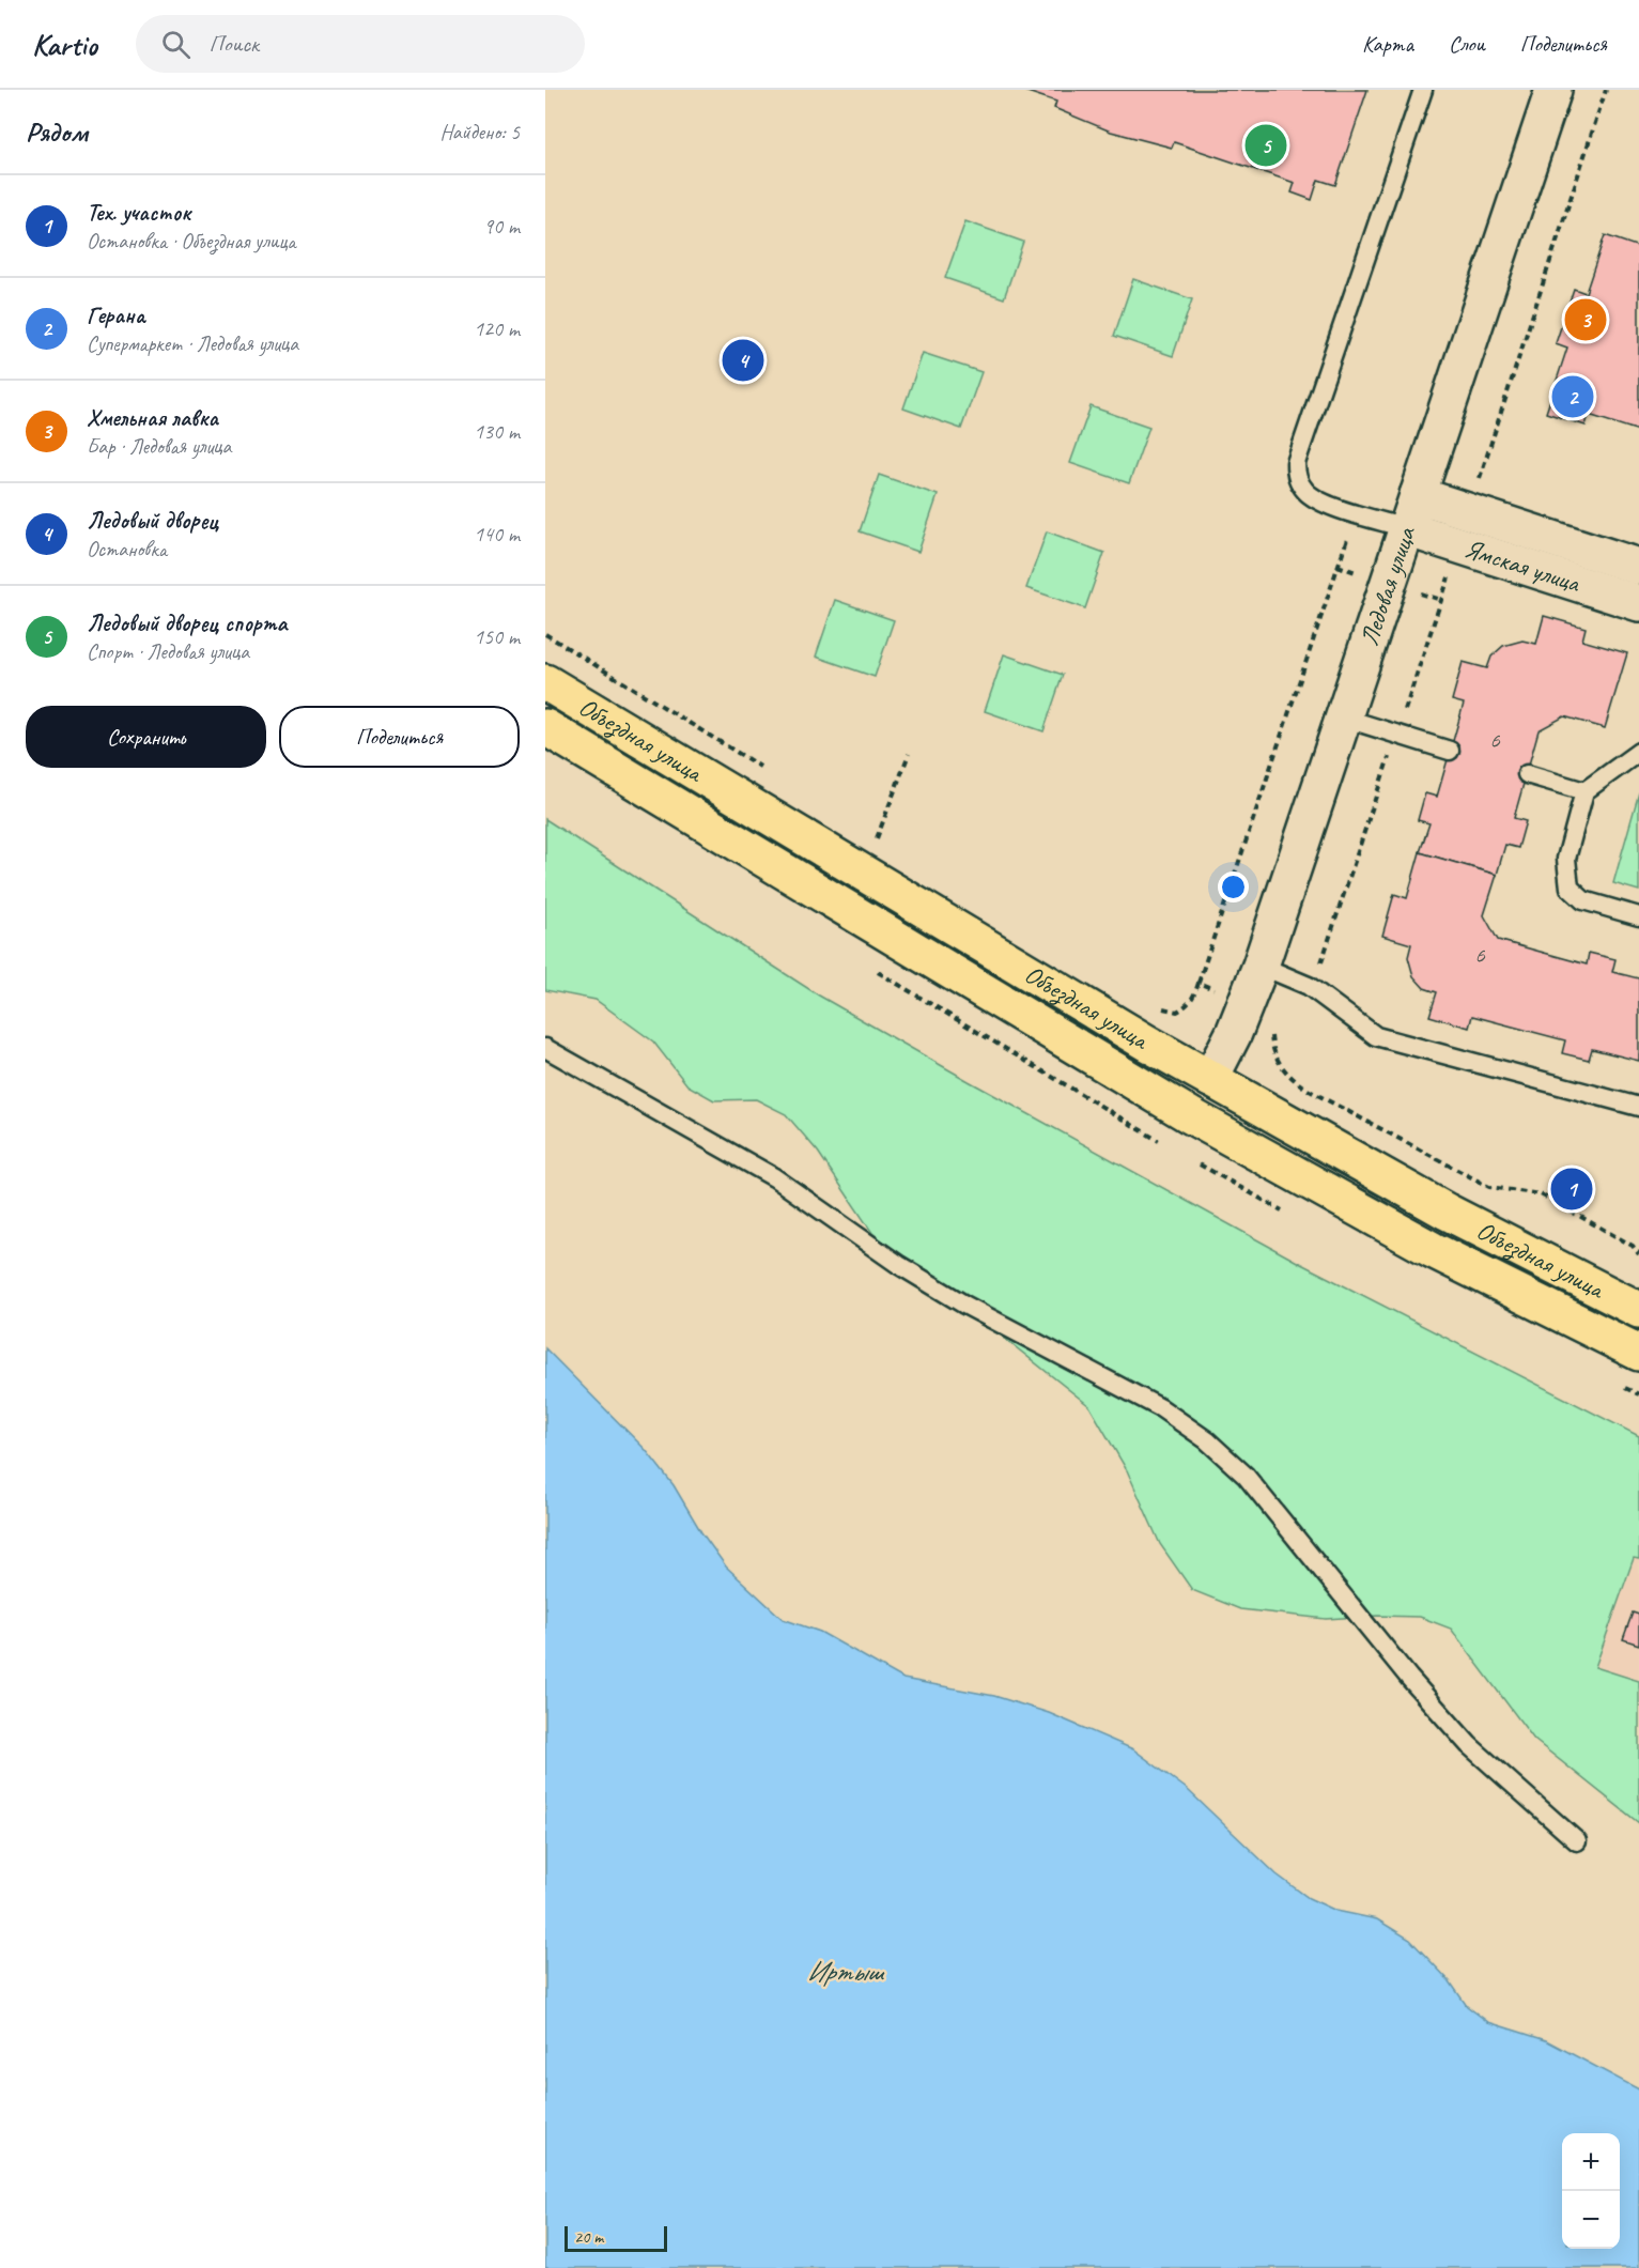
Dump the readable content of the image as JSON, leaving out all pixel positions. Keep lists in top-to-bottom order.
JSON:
{
  "streets": {
    "main road": ["Объездная улица"],
    "street": ["Ямская улица", "Ледовая улица"]
  },
  "crossings": [
    ["Ямская улица", "Ледовая улица"],
    ["Ледовая улица", "Объездная улица"]
  ],
  "water": ["Иртыш"],
  "house_numbers": ["6", "6"],
  "scale_bar": "20 m",
  "page": {
    "header": "Kartio",
    "search": "Поиск",
    "nav": ["Карта", "Слои", "Поделиться"],
    "heading": ["Рядом", "Найдено: 5"],
    "pins": [
      "5",
      "3",
      "4",
      "2",
      "1"
    ],
    "list": [
      {
        "mark": "1",
        "name": "Тех. участок",
        "note": "Остановка · Объездная улица",
        "value": "90 m"
      },
      {
        "mark": "2",
        "name": "Герана",
        "note": "Супермаркет · Ледовая улица",
        "value": "120 m"
      },
      {
        "mark": "3",
        "name": "Хмельная лавка",
        "note": "Бар · Ледовая улица",
        "value": "130 m"
      },
      {
        "mark": "4",
        "name": "Ледовый дворец",
        "note": "Остановка",
        "value": "140 m"
      },
      {
        "mark": "5",
        "name": "Ледовый дворец спорта",
        "note": "Спорт · Ледовая улица",
        "value": "150 m"
      }
    ],
    "buttons": ["Сохранить", "Поделиться"],
    "map_buttons": ["+", "−"],
    "scale": "20 m"
  }
}
